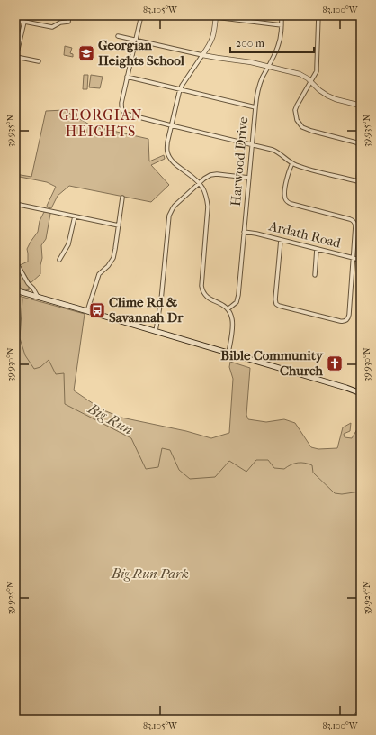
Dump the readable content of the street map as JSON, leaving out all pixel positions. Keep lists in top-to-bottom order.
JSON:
{
  "streets": {
    "street": ["Harwood Drive", "Ardath Road"]
  },
  "crossings": [
    ["Harwood Drive", "Ardath Road"]
  ],
  "districts": ["GEORGIAN HEIGHTS"],
  "water": ["Big Run"],
  "parks": ["Big Run Park"],
  "places": {
    "school or university": ["Georgian Heights School"],
    "bus stop": ["Clime Rd & Savannah Dr"],
    "church": ["Bible Community Church"]
  },
  "scale_bar": "200 m",
  "coordinates": [
    "83.105°W",
    "83.100°W",
    "39.935°N",
    "39.930°N",
    "39.925°N"
  ]
}
